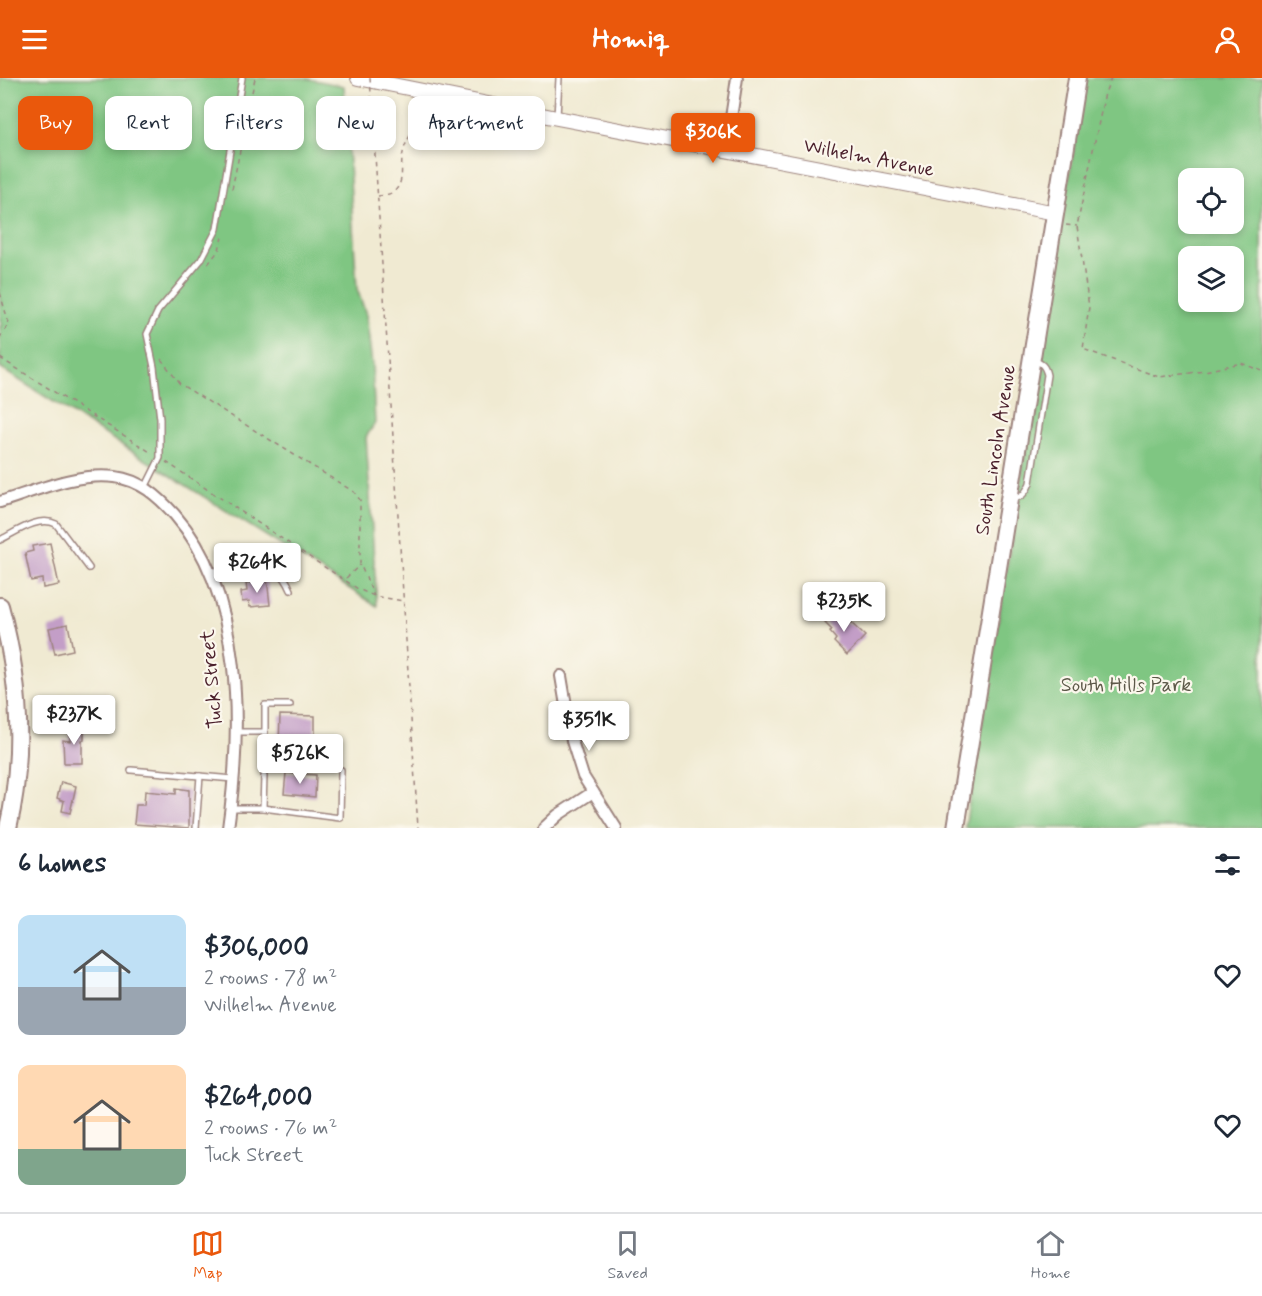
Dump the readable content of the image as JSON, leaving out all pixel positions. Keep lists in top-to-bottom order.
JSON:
{
  "streets": {
    "main road": ["South Lincoln Avenue"],
    "street": ["Wilhelm Avenue", "Tuck Street"]
  },
  "crossings": [
    ["Wilhelm Avenue", "South Lincoln Avenue"]
  ],
  "parks": ["South Hills Park"],
  "page": {
    "header": "Homiq",
    "chip": [
      "Buy",
      "Rent",
      "Filters",
      "New",
      "Apartment"
    ],
    "price": [
      "$306K",
      "$264K",
      "$235K",
      "$237K",
      "$351K",
      "$526K"
    ],
    "heading": "6 homes",
    "list": [
      {
        "name": "$306,000",
        "note": "2 rooms · 78 m² · Wilhelm Avenue"
      },
      {
        "name": "$264,000",
        "note": "2 rooms · 76 m² · Tuck Street"
      }
    ],
    "tabs": ["Map", "Saved", "Home"]
  }
}
